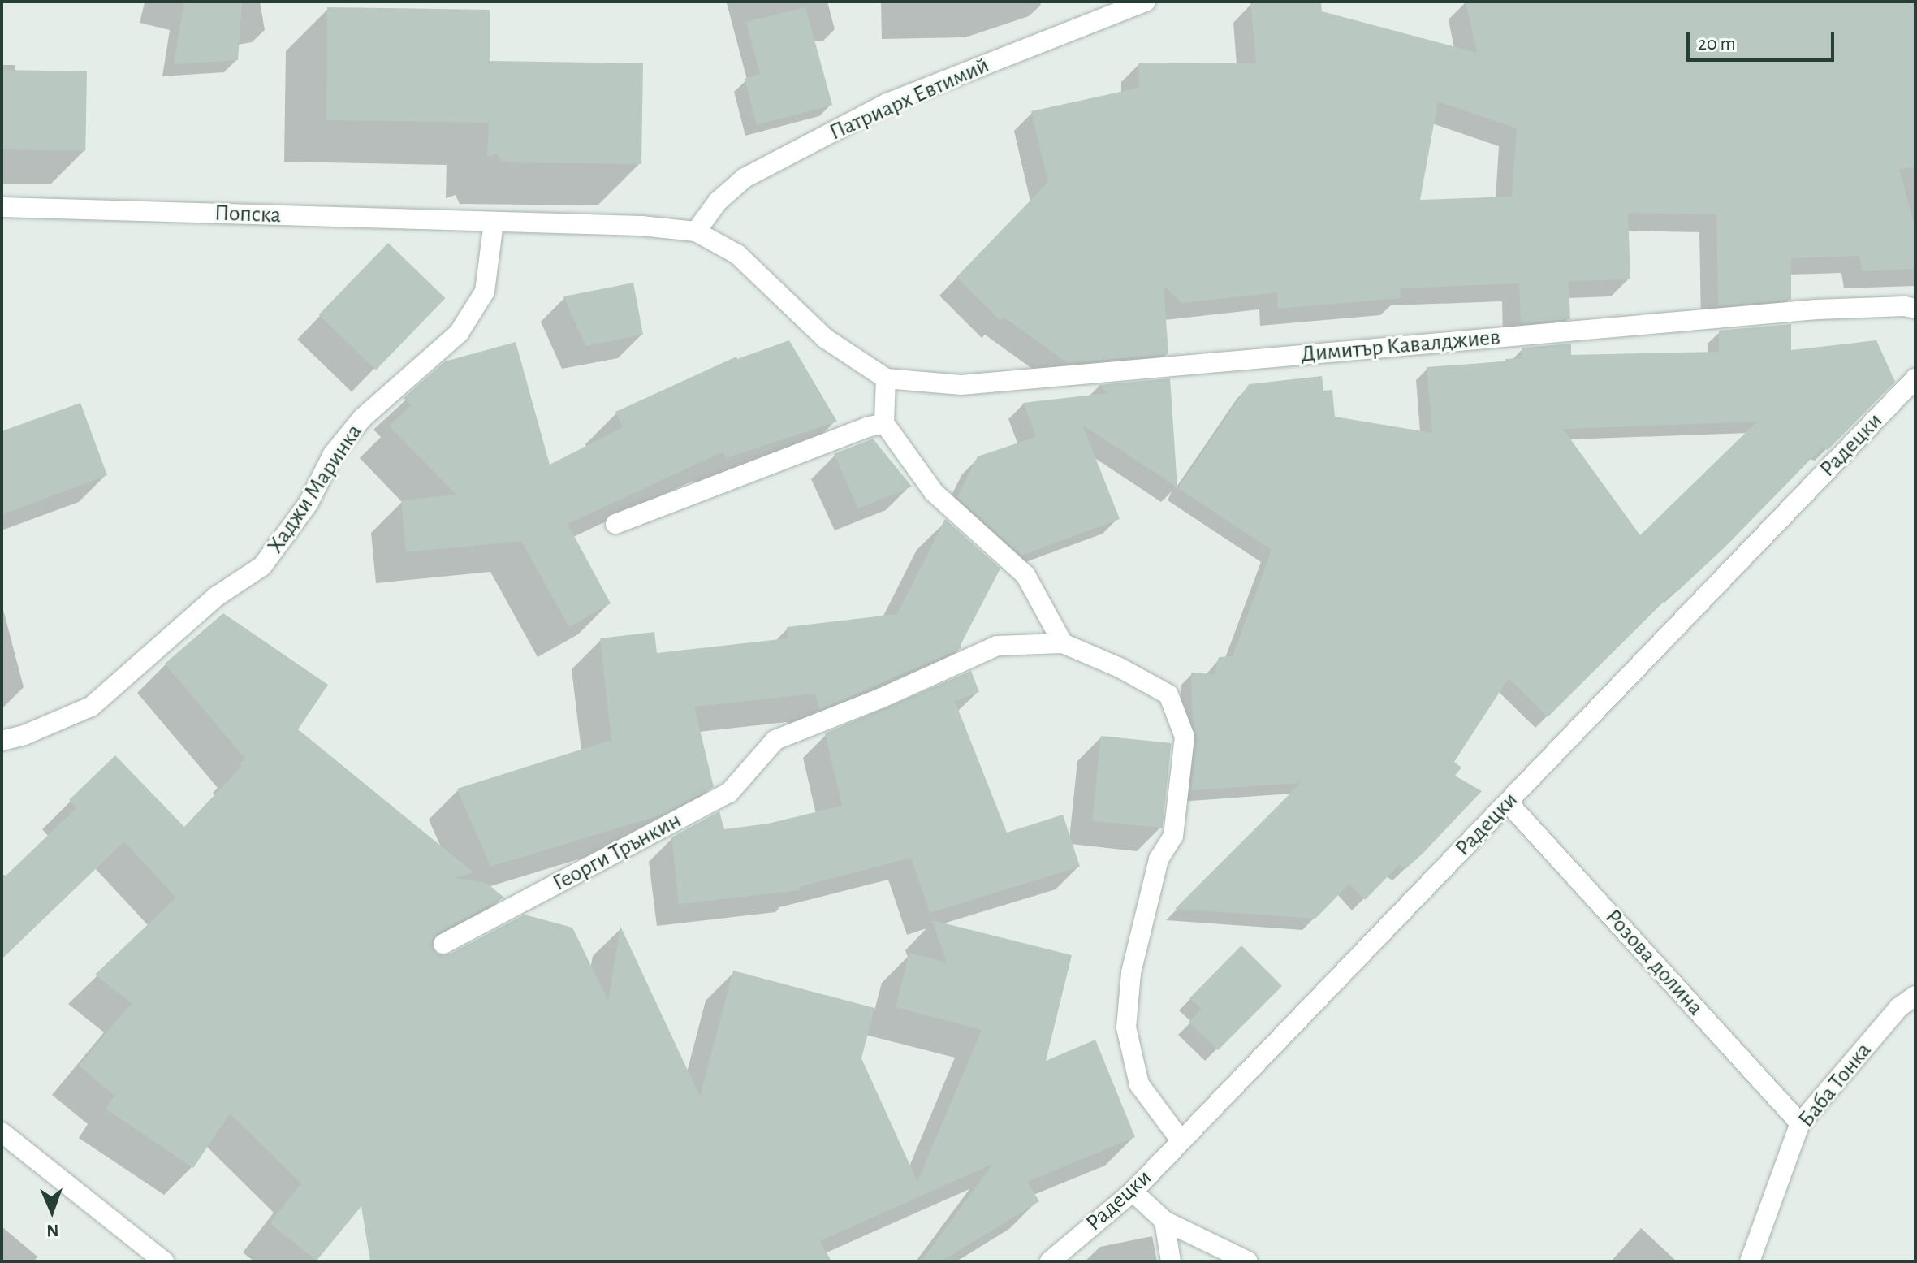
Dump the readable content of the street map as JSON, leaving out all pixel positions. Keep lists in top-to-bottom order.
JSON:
{
  "streets": {
    "street": [
      "Патриарх Евтимий",
      "Попска",
      "Димитър Кавалджиев",
      "Радецки",
      "Хаджи Маринка",
      "Георги Трънкин",
      "Розова долина",
      "Баба Тонка"
    ]
  },
  "crossings": [
    ["Патриарх Евтимий", "Попска"],
    ["Попска", "Хаджи Маринка"],
    ["Радецки", "Розова долина"],
    ["Розова долина", "Баба Тонка"]
  ],
  "scale_bar": "20 m",
  "north": "bottom"
}
